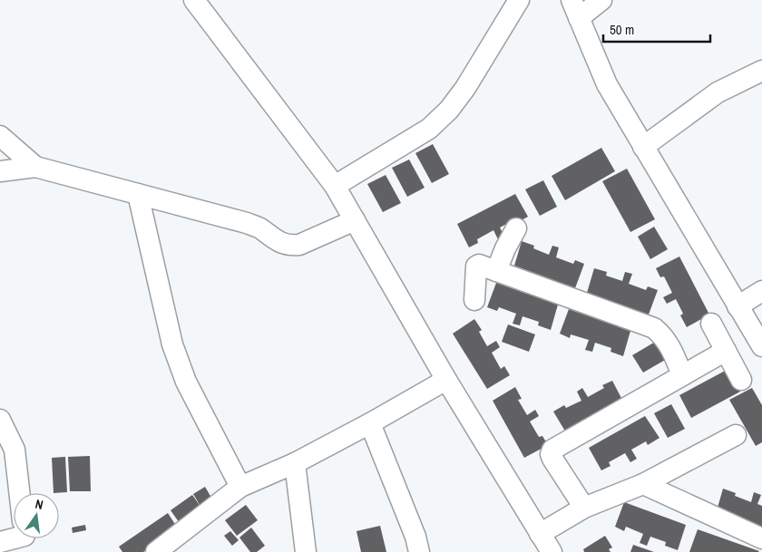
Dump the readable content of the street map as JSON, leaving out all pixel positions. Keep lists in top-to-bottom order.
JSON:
{
  "scale_bar": "50 m",
  "north": "top"
}
